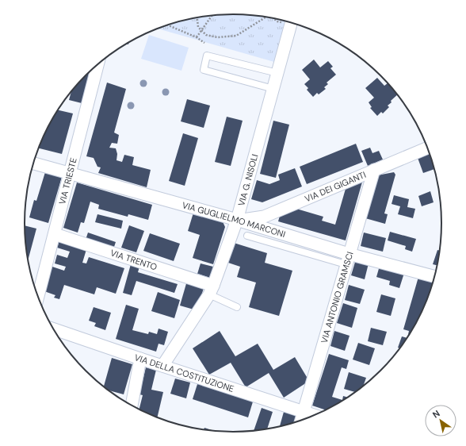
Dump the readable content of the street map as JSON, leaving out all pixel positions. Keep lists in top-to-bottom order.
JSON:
{
  "streets": {
    "street": [
      "VIA G. NISOLI",
      "VIA TRIESTE",
      "VIA DEI GIGANTI",
      "VIA GUGLIELMO MARCONI",
      "VIA TRENTO",
      "VIA ANTONIO GRAMSCI",
      "VIA DELLA COSTITUZIONE"
    ]
  },
  "crossings": [
    ["VIA G. NISOLI", "VIA DEI GIGANTI"],
    ["VIA G. NISOLI", "VIA GUGLIELMO MARCONI"],
    ["VIA G. NISOLI", "VIA TRENTO"],
    ["VIA G. NISOLI", "VIA DELLA COSTITUZIONE"],
    ["VIA TRIESTE", "VIA GUGLIELMO MARCONI"],
    ["VIA TRIESTE", "VIA TRENTO"],
    ["VIA DEI GIGANTI", "VIA GUGLIELMO MARCONI"],
    ["VIA DEI GIGANTI", "VIA ANTONIO GRAMSCI"],
    ["VIA GUGLIELMO MARCONI", "VIA ANTONIO GRAMSCI"],
    ["VIA ANTONIO GRAMSCI", "VIA DELLA COSTITUZIONE"]
  ],
  "north": "top left"
}
